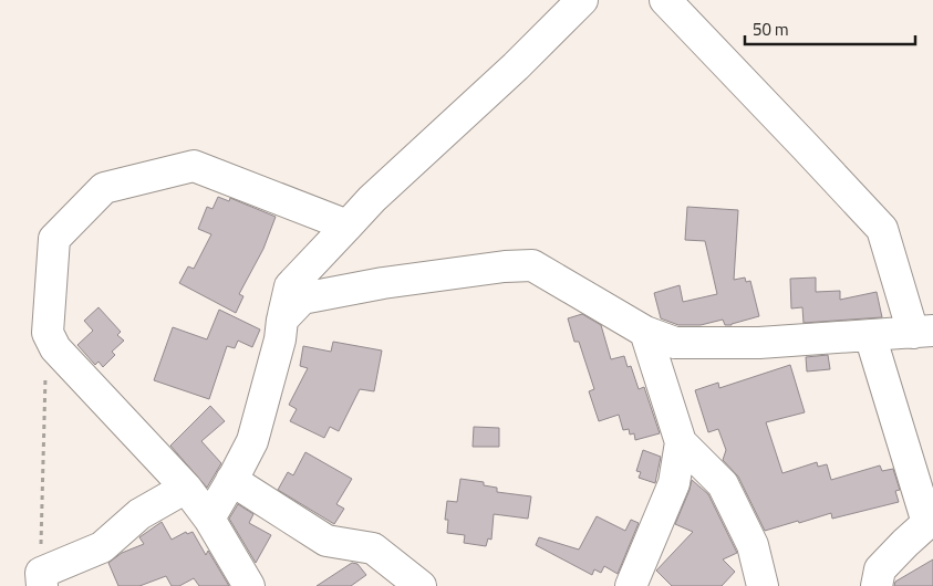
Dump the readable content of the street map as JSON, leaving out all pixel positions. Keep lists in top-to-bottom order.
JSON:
{
  "scale_bar": "50 m"
}
